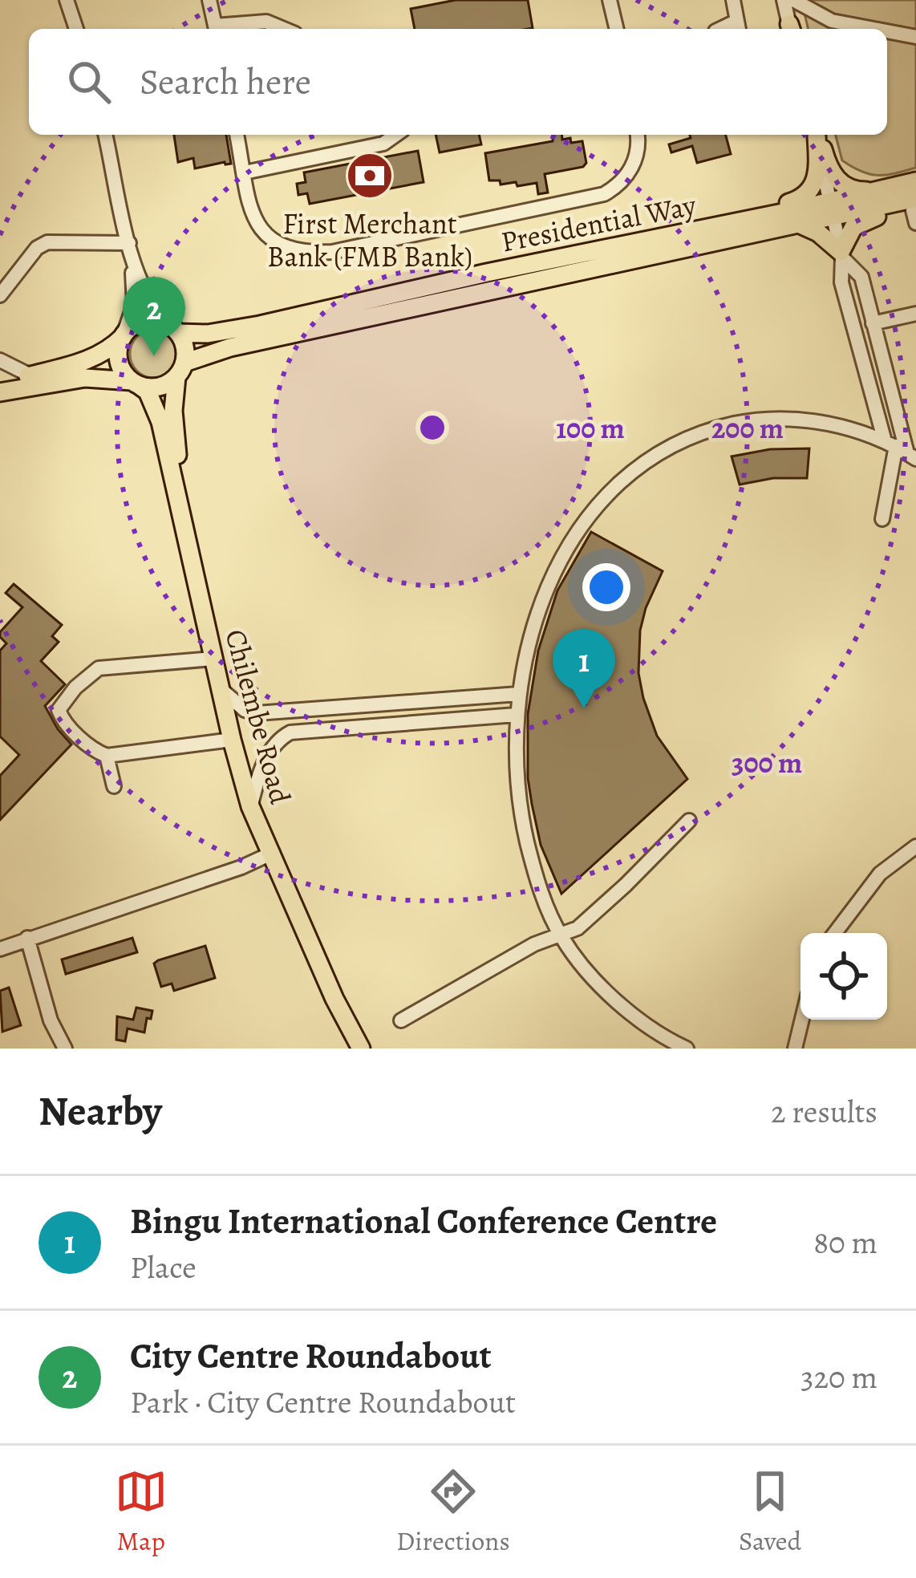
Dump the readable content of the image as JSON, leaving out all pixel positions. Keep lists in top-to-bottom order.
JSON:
{
  "streets": {
    "main road": ["Presidential Way", "Chilembe Road"]
  },
  "places": {
    "bank": ["First Merchant Bank (FMB Bank)"]
  },
  "page": {
    "search": "Search here",
    "pins": ["2", "1"],
    "heading": ["Nearby", "2 results"],
    "list": [
      {
        "mark": "1",
        "name": "Bingu International Conference Centre",
        "note": "Place",
        "value": "80 m"
      },
      {
        "mark": "2",
        "name": "City Centre Roundabout",
        "note": "Park · City Centre Roundabout",
        "value": "320 m"
      }
    ],
    "nav": ["Map", "Directions", "Saved"]
  },
  "rings": ["100 m", "200 m", "300 m"]
}
